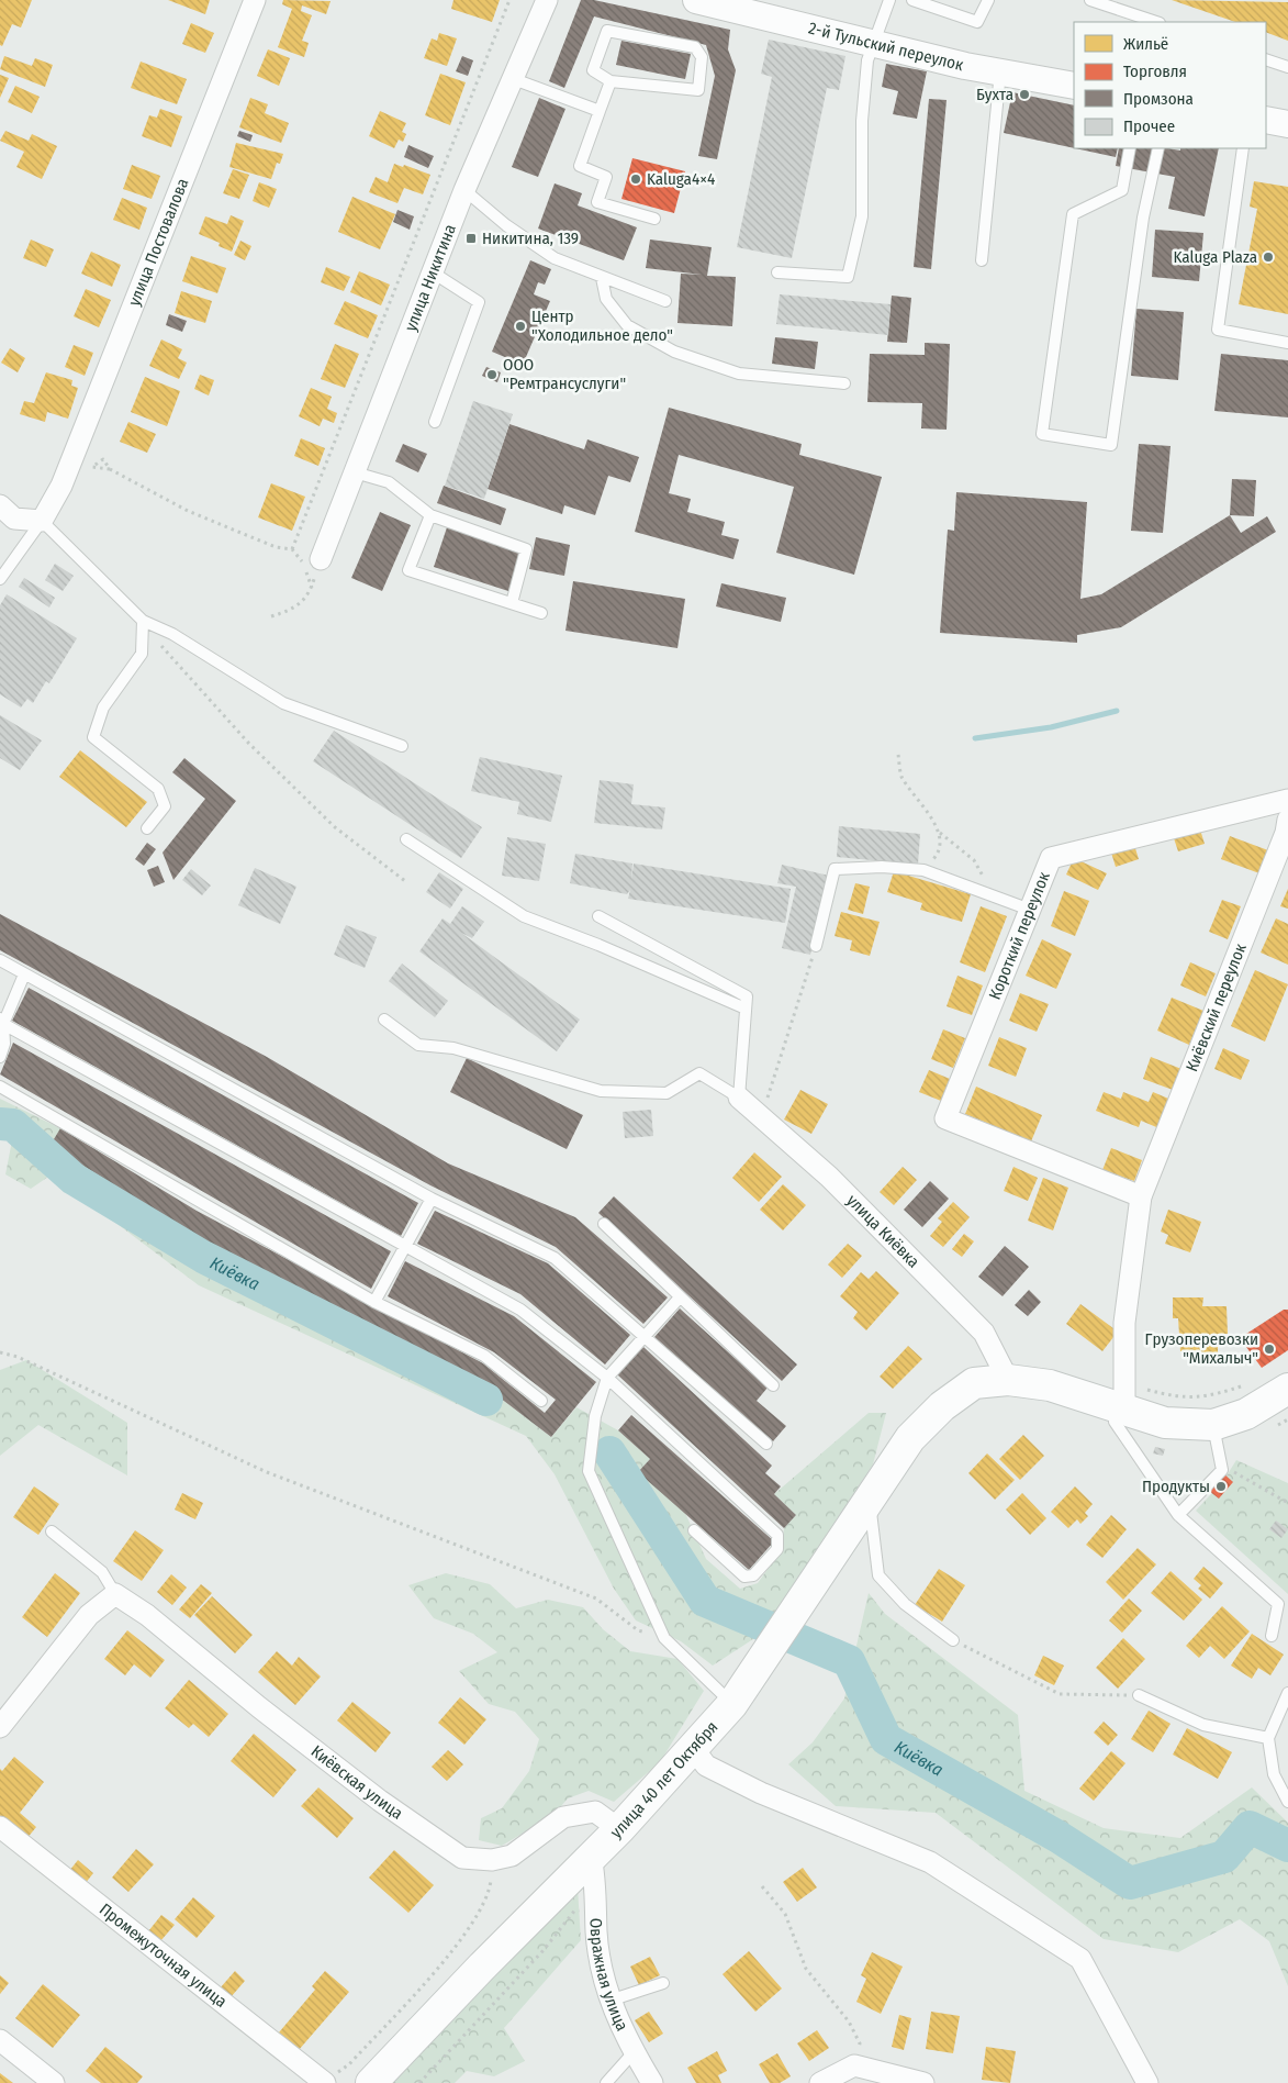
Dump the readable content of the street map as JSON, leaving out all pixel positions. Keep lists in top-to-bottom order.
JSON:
{
  "streets": {
    "main road": ["улица 40 лет Октября"],
    "street": [
      "2-й Тульский переулок",
      "улица Постовалова",
      "улица Никитина",
      "Короткий переулок",
      "Киёвский переулок",
      "улица Киёвка",
      "Киёвская улица",
      "Промежуточная улица",
      "Овражная улица"
    ]
  },
  "crossings": [
    ["Короткий переулок", "Киёвский переулок"],
    ["улица Киёвка", "улица 40 лет Октября"],
    ["улица 40 лет Октября", "Киёвская улица"],
    ["улица 40 лет Октября", "Овражная улица"]
  ],
  "water": ["Киёвка"],
  "places": {
    "other": [
      "Бухта",
      "Kaluga4×4",
      "Kaluga Plaza",
      "Центр \"Холодильное дело\"",
      "ООО \"Ремтрансуслуги\"",
      "Грузоперевозки \"Михалыч\"",
      "Продукты"
    ],
    "transit": ["Никитина, 139"]
  },
  "legend": [
    "Жильё",
    "Торговля",
    "Промзона",
    "Прочее"
  ]
}
